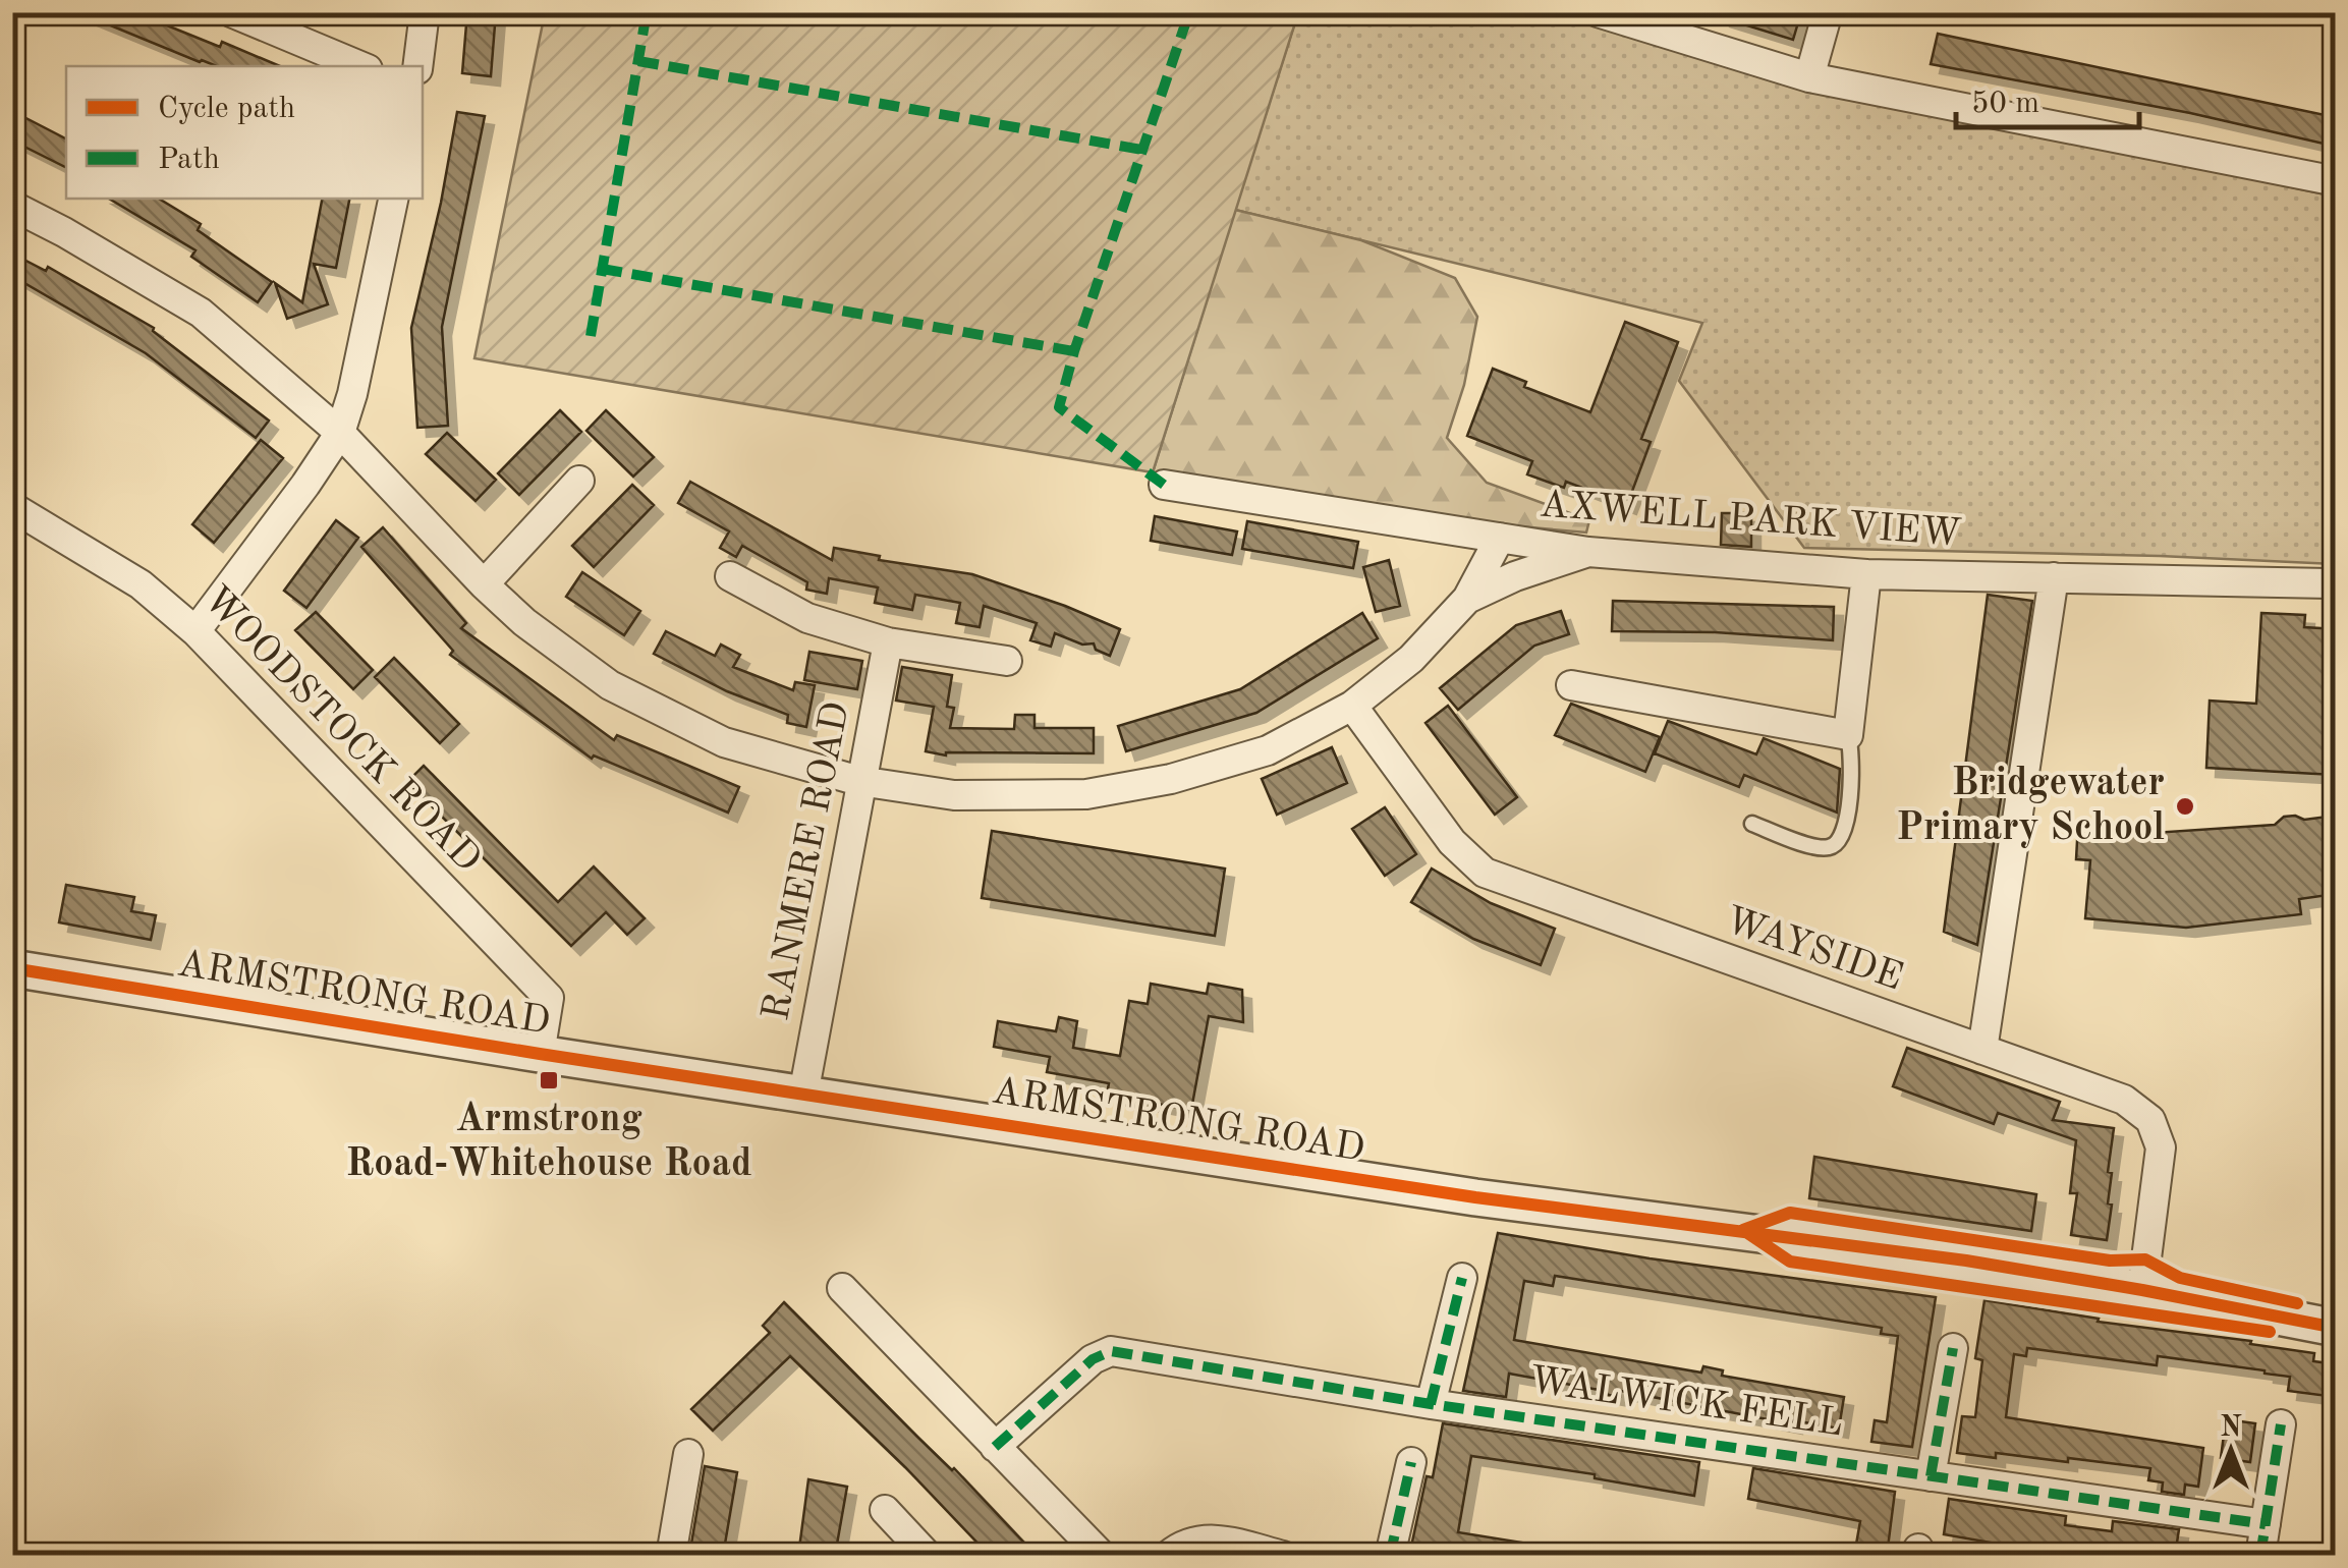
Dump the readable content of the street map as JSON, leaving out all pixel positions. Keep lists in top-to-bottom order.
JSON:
{
  "streets": {
    "street": [
      "AXWELL PARK VIEW",
      "WOODSTOCK ROAD",
      "RANMERE ROAD",
      "WAYSIDE",
      "ARMSTRONG ROAD",
      "WALWICK FELL"
    ]
  },
  "crossings": [
    ["WOODSTOCK ROAD", "ARMSTRONG ROAD"],
    ["RANMERE ROAD", "ARMSTRONG ROAD"],
    ["WAYSIDE", "ARMSTRONG ROAD"]
  ],
  "places": {
    "other": ["Bridgewater Primary School"],
    "transit": ["Armstrong Road-Whitehouse Road"]
  },
  "legend": ["Cycle path", "Path"],
  "scale_bar": "50 m",
  "north": "top"
}
